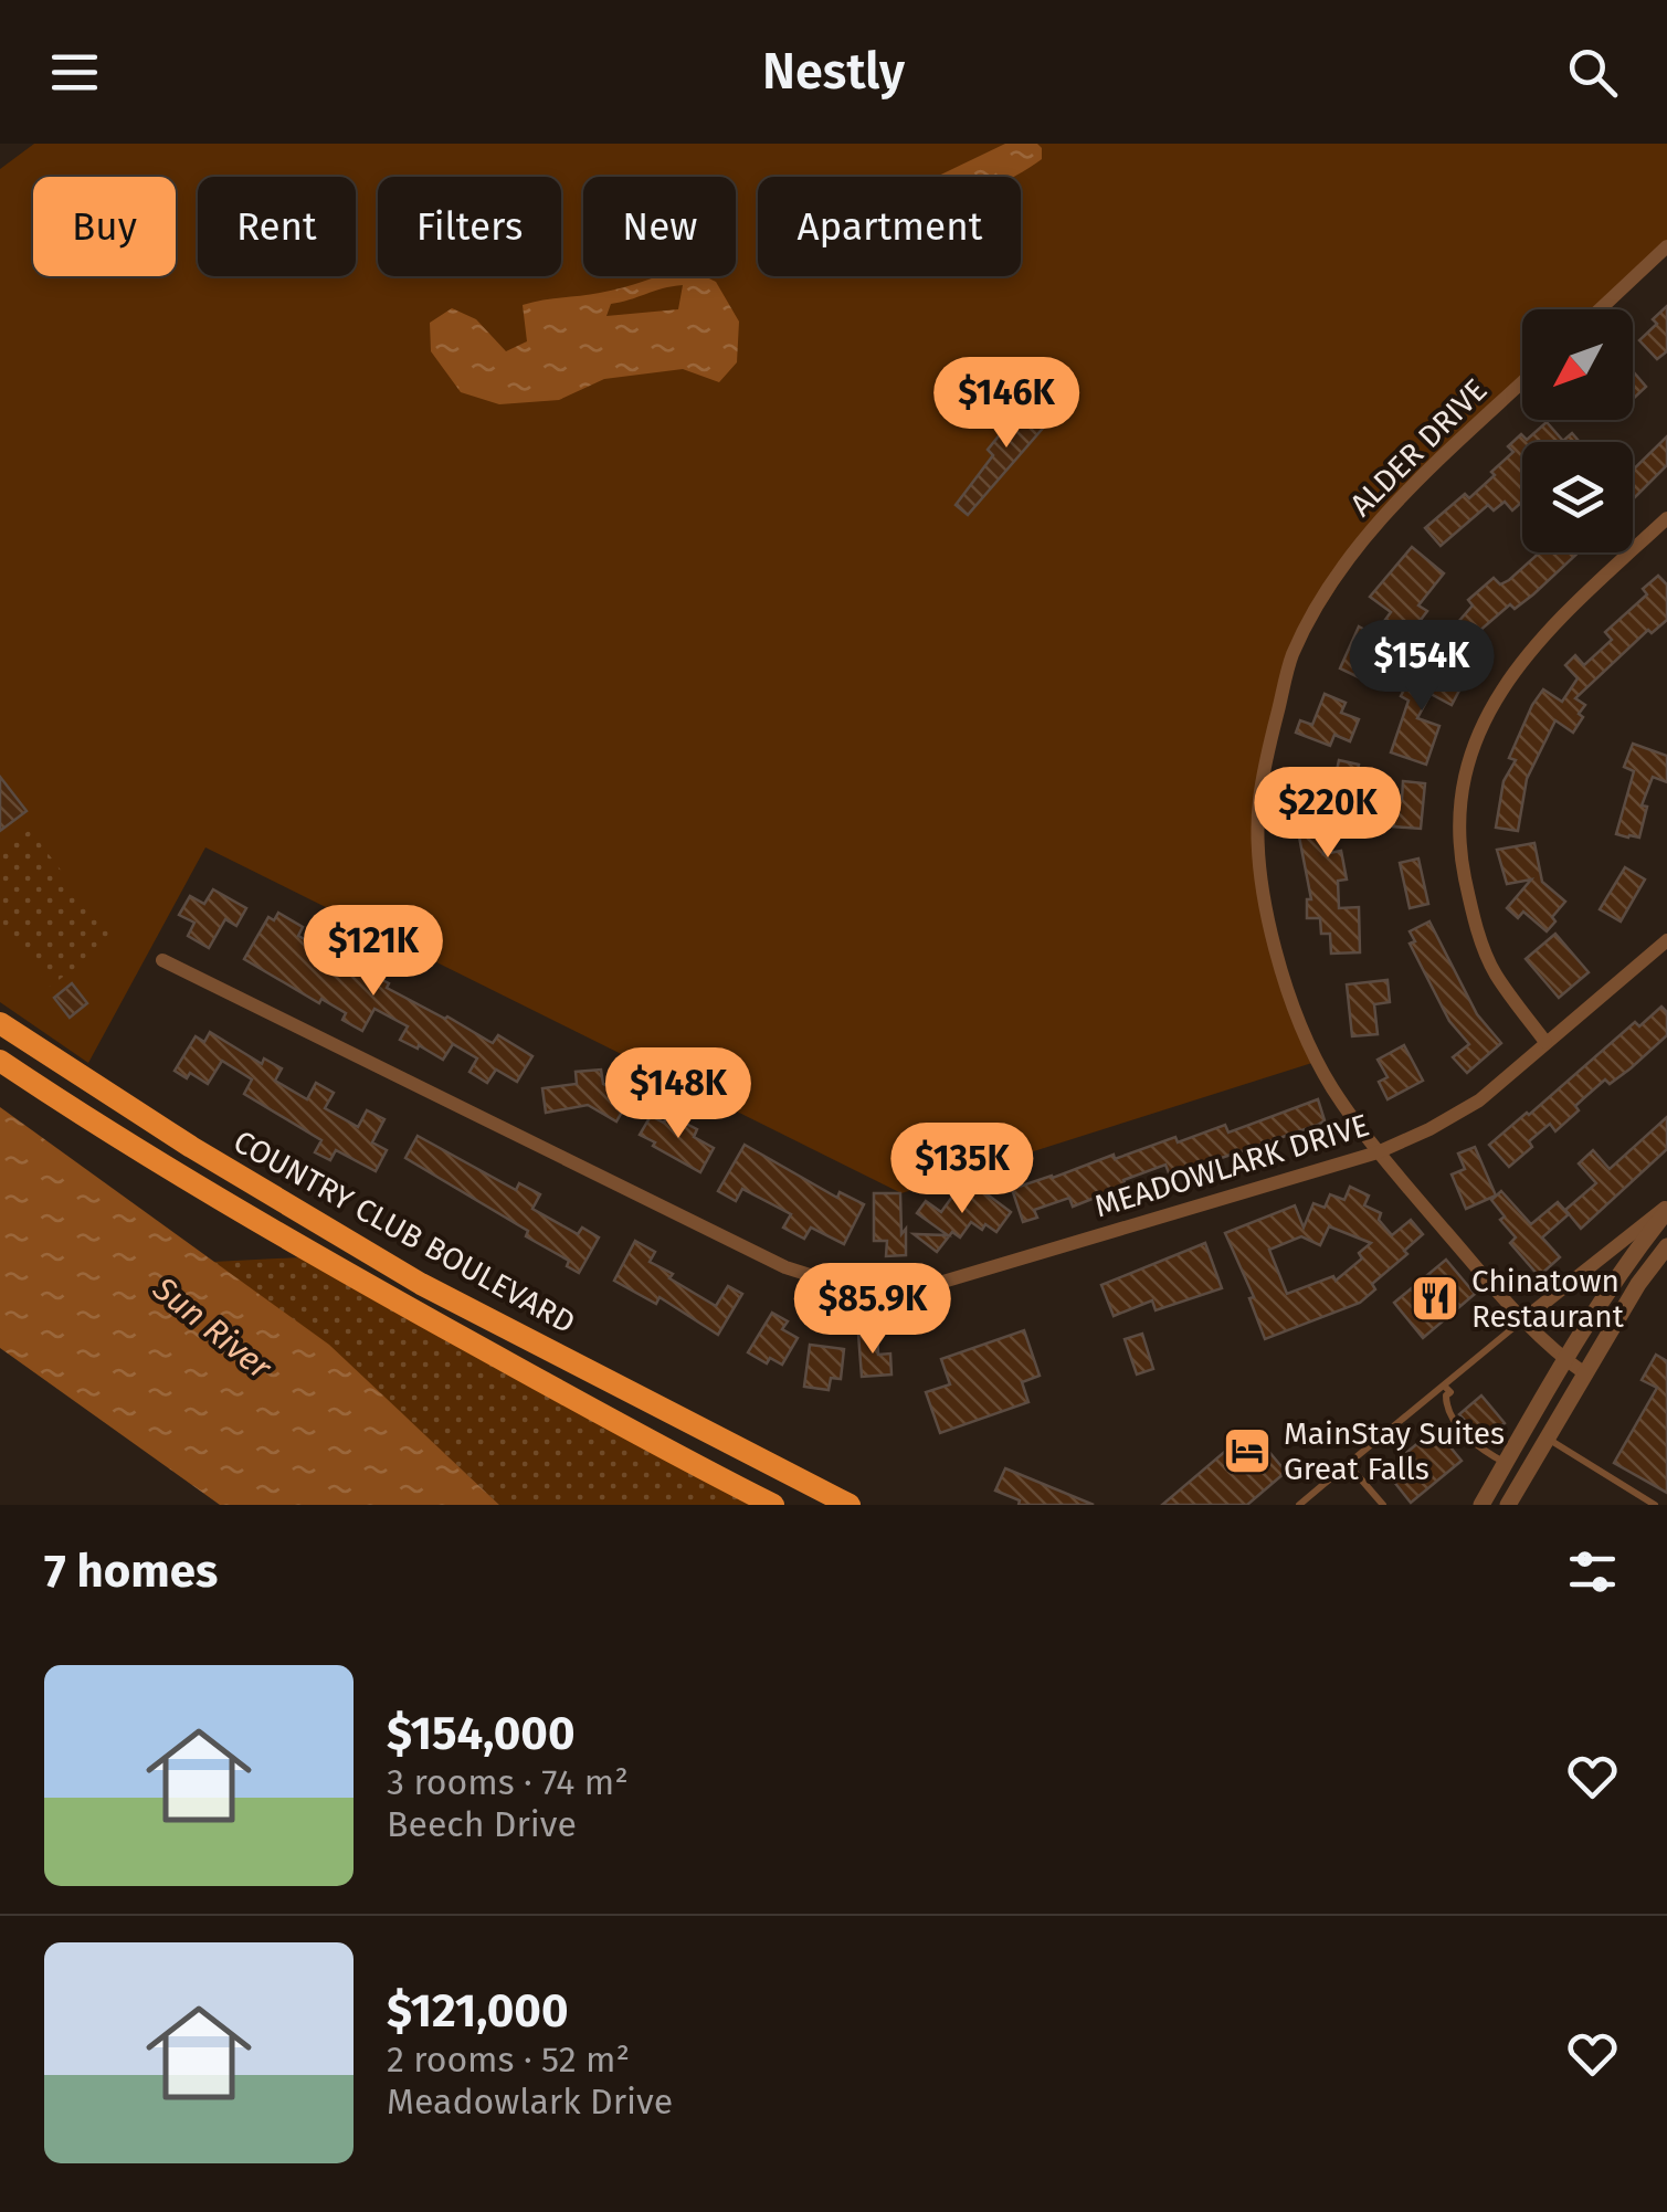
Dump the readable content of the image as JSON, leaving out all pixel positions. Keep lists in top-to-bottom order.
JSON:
{
  "streets": {
    "highway": ["COUNTRY CLUB BOULEVARD"],
    "street": ["ALDER DRIVE", "MEADOWLARK DRIVE"]
  },
  "crossings": [
    ["ALDER DRIVE", "MEADOWLARK DRIVE"]
  ],
  "water": ["Sun River"],
  "places": {
    "restaurant": ["Chinatown Restaurant"],
    "hotel": ["MainStay Suites Great Falls"]
  },
  "north": "bottom left",
  "page": {
    "header": "Nestly",
    "chip": [
      "Buy",
      "Rent",
      "Filters",
      "New",
      "Apartment"
    ],
    "price": [
      "$146K",
      "$154K",
      "$220K",
      "$121K",
      "$148K",
      "$135K",
      "$85.9K"
    ],
    "heading": "7 homes",
    "list": [
      {
        "name": "$154,000",
        "note": "3 rooms · 74 m² · Beech Drive"
      },
      {
        "name": "$121,000",
        "note": "2 rooms · 52 m² · Meadowlark Drive"
      }
    ]
  }
}
